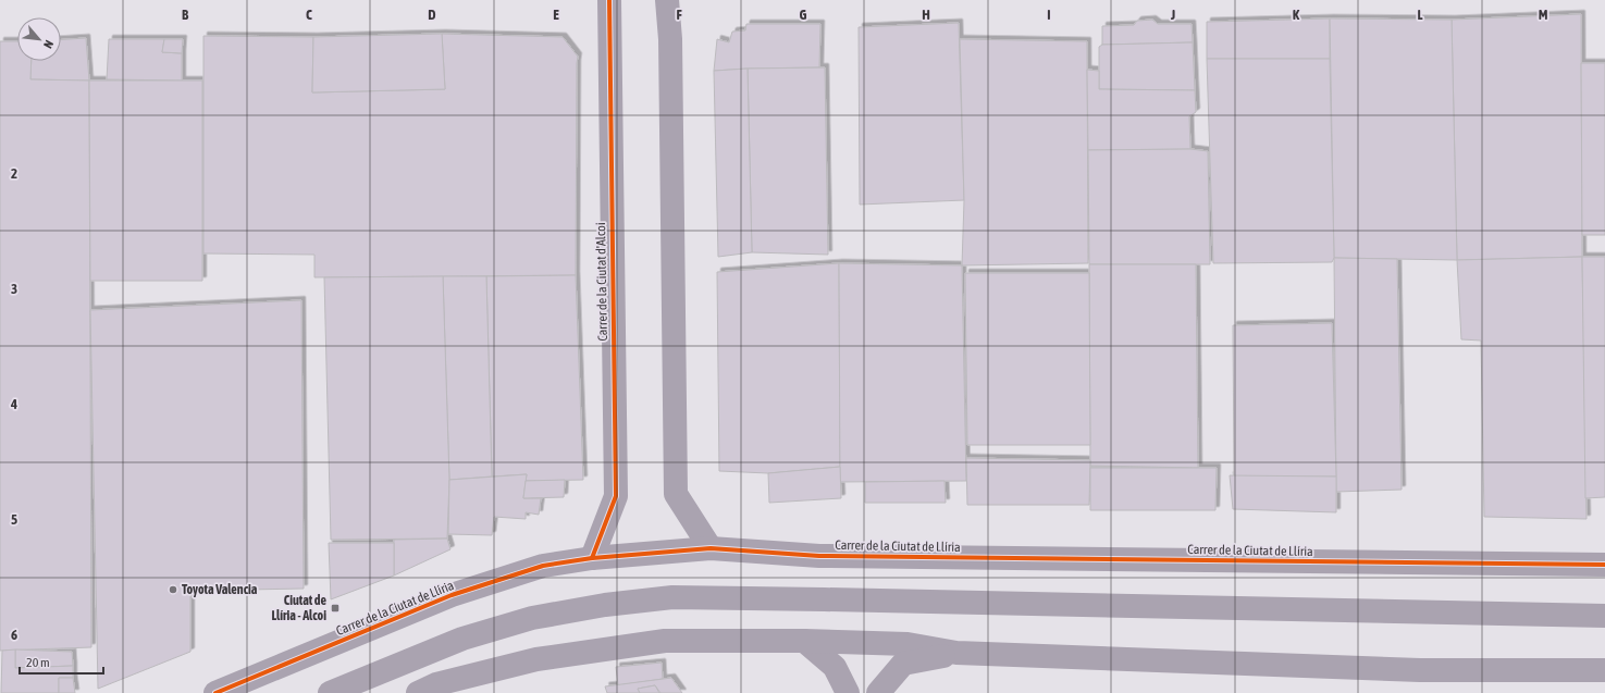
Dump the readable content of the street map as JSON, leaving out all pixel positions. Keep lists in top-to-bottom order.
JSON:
{
  "streets": {
    "street": ["Carrer de la Ciutat d'Alcoi", "Carrer de la Ciutat de Llíria"]
  },
  "crossings": [
    ["Carrer de la Ciutat d'Alcoi", "Carrer de la Ciutat de Llíria"]
  ],
  "places": {
    "other": ["Toyota Valencia"],
    "transit": ["Ciutat de Llíria - Alcoi"]
  },
  "scale_bar": "20 m",
  "north": "bottom right",
  "grid": {
    "columns": [
      "B",
      "C",
      "D",
      "E",
      "F",
      "G",
      "H",
      "I",
      "J",
      "K",
      "L",
      "M"
    ],
    "rows": [
      "2",
      "3",
      "4",
      "5",
      "6"
    ]
  }
}
